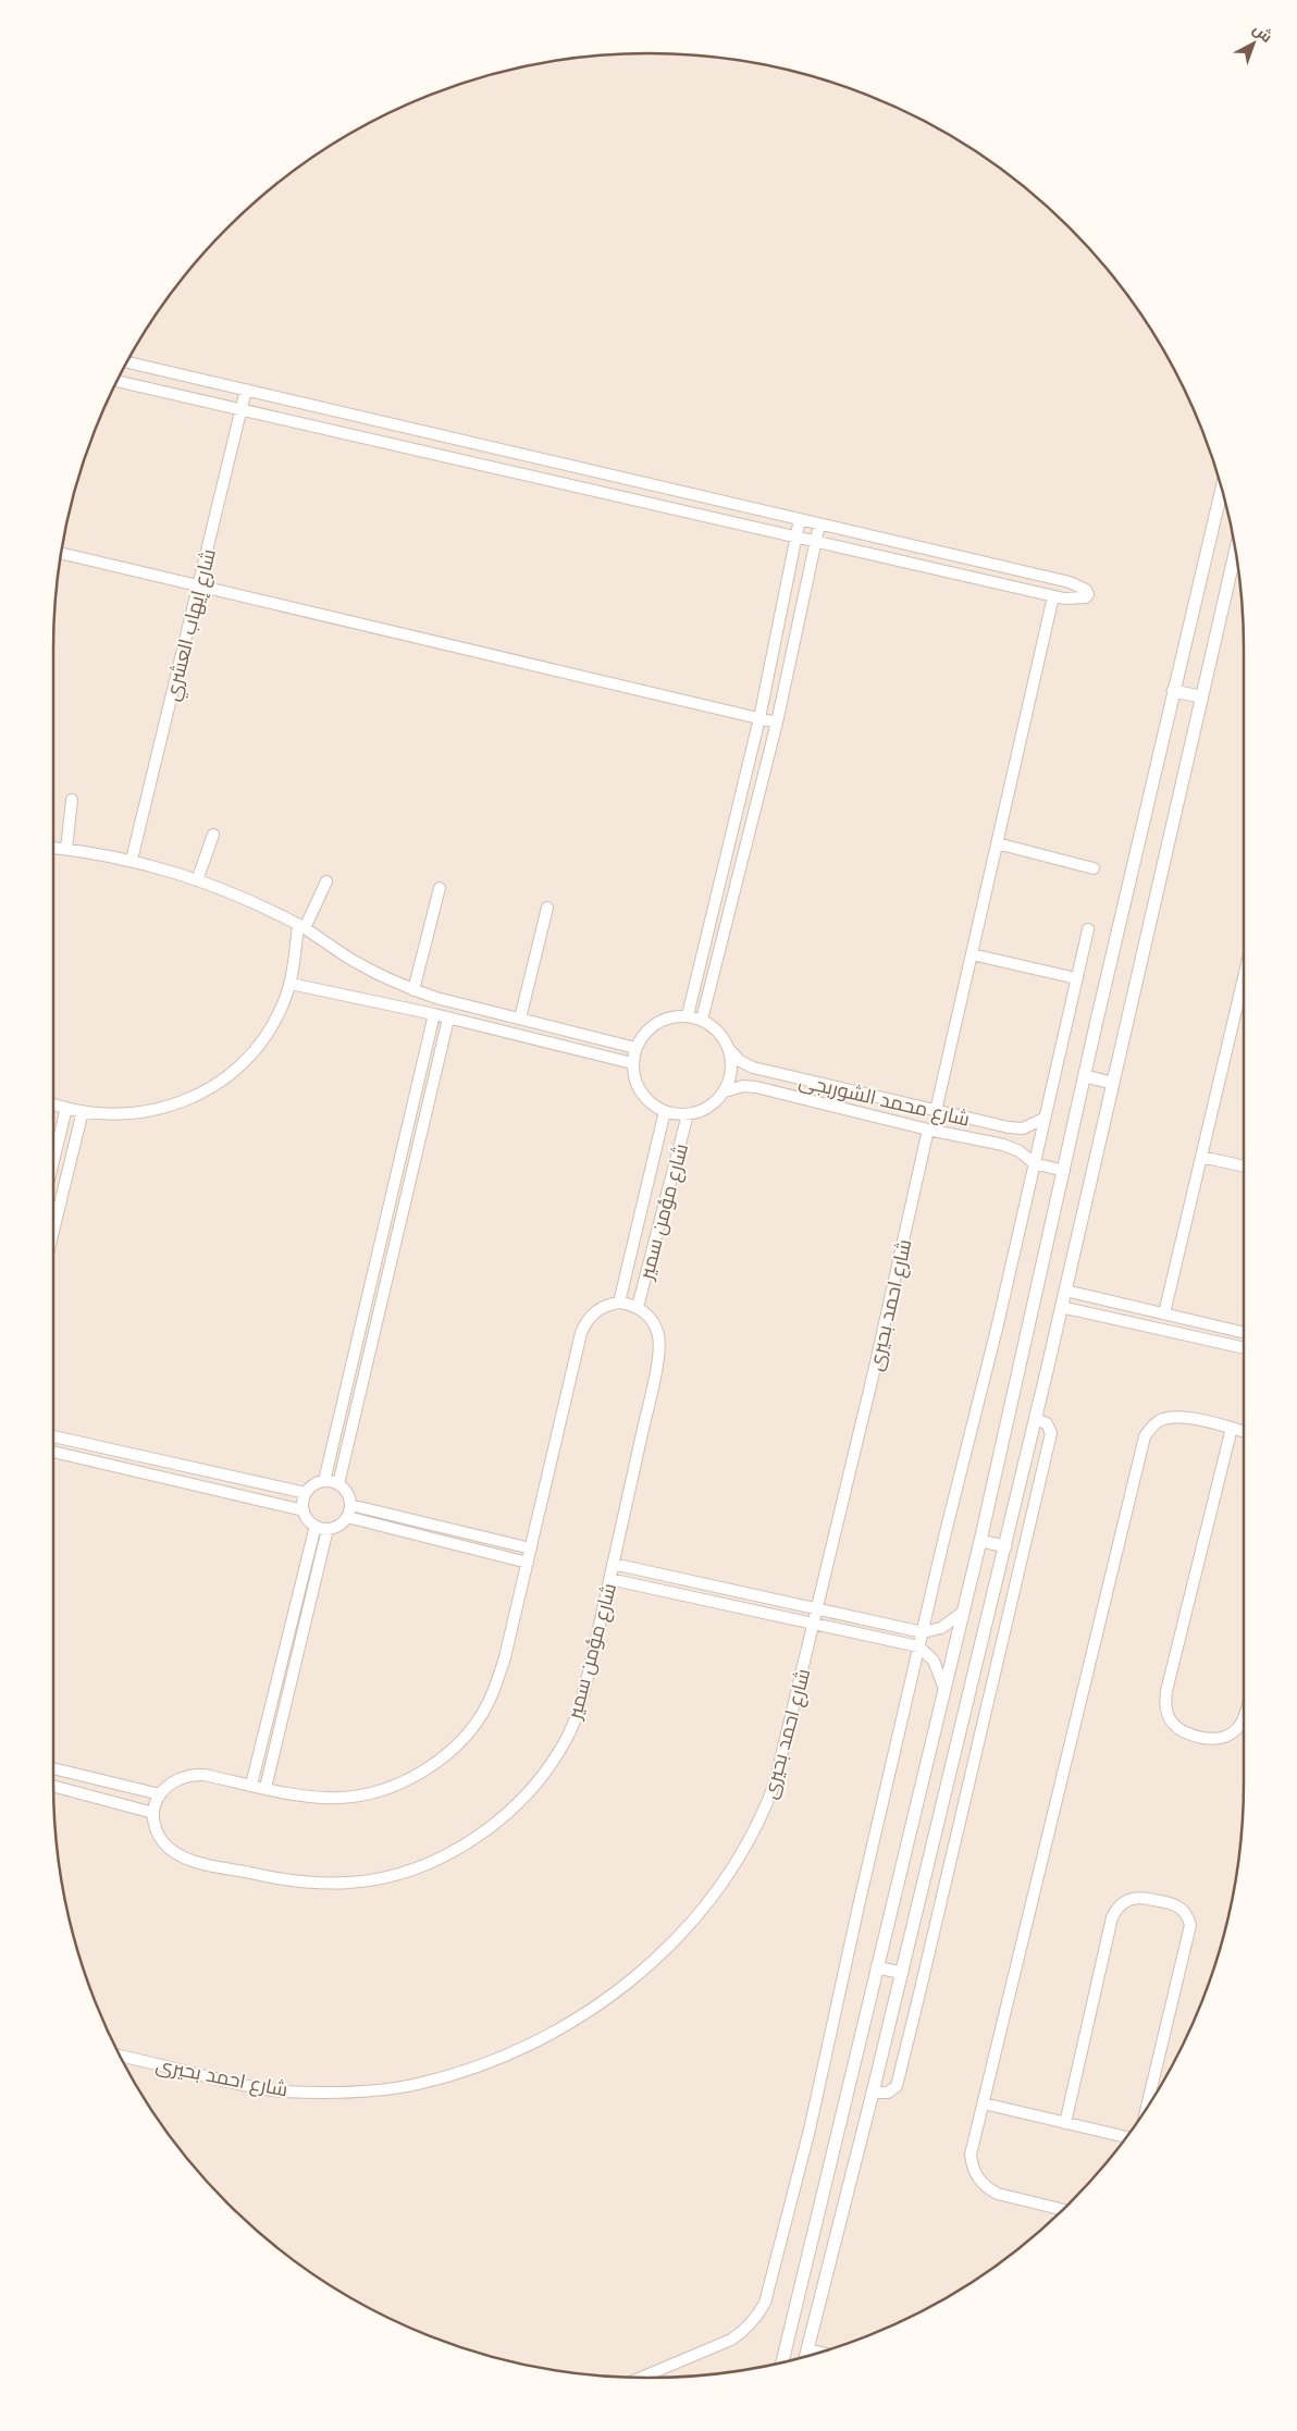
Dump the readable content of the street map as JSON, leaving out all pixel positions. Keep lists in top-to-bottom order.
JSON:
{
  "streets": {
    "street": [
      "شارع إيهاب العشري",
      "شارع محمد الشوربجى",
      "شارع مؤمن سمير",
      "شارع احمد بحيرى"
    ]
  },
  "crossings": [
    ["شارع محمد الشوربجى", "شارع مؤمن سمير"],
    ["شارع محمد الشوربجى", "شارع احمد بحيرى"]
  ],
  "north": "top right"
}
